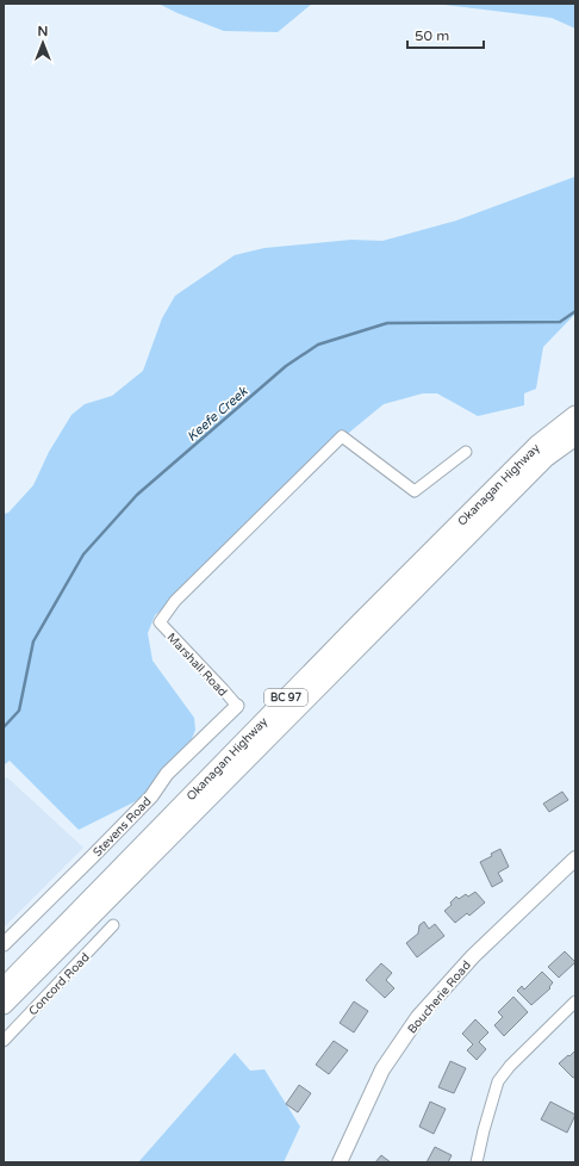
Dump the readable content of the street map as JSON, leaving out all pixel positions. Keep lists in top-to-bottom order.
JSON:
{
  "streets": {
    "highway": ["Okanagan Highway", "BC 97"],
    "main road": ["Boucherie Road"],
    "street": ["Marshall Road", "Stevens Road", "Concord Road"]
  },
  "crossings": [
    ["Marshall Road", "Stevens Road"]
  ],
  "water": ["Keefe Creek"],
  "scale_bar": "50 m",
  "north": "top"
}
